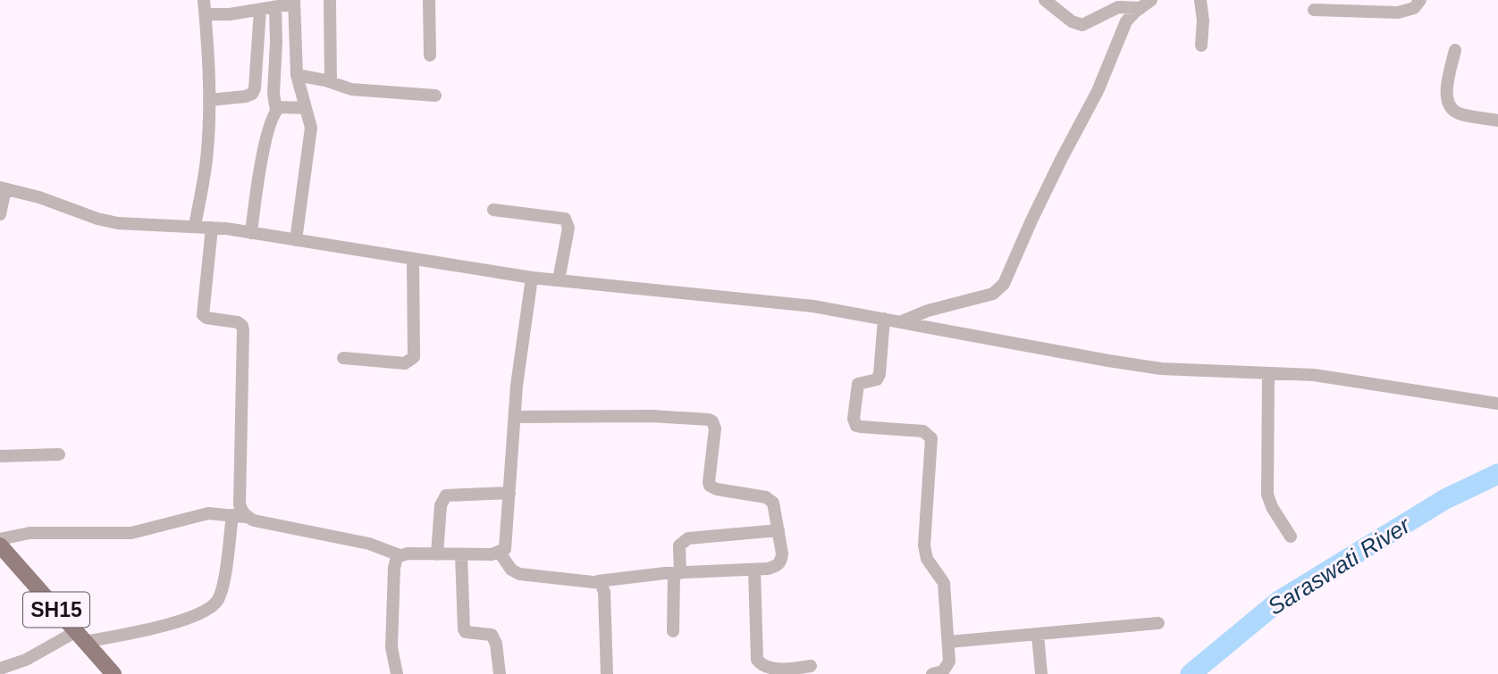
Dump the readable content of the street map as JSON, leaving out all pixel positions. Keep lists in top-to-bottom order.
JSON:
{
  "streets": {
    "main road": ["SH15"]
  },
  "water": ["Saraswati River"]
}
